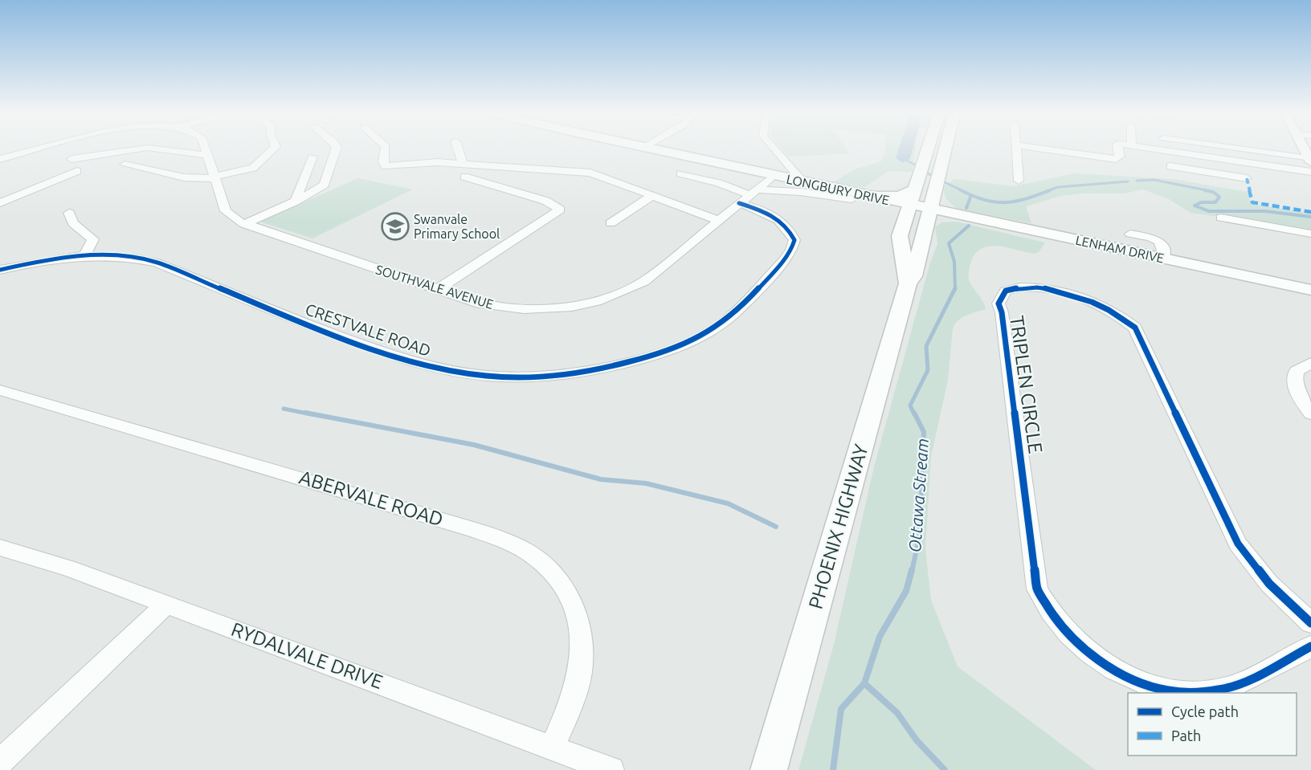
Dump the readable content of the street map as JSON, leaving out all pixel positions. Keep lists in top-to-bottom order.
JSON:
{
  "streets": {
    "main road": ["PHOENIX HIGHWAY"],
    "street": [
      "LONGBURY DRIVE",
      "LENHAM DRIVE",
      "SOUTHVALE AVENUE",
      "CRESTVALE ROAD",
      "TRIPLEN CIRCLE",
      "ABERVALE ROAD",
      "RYDALVALE DRIVE"
    ]
  },
  "crossings": [
    ["LONGBURY DRIVE", "LENHAM DRIVE"],
    ["LONGBURY DRIVE", "SOUTHVALE AVENUE"],
    ["LONGBURY DRIVE", "PHOENIX HIGHWAY"],
    ["LENHAM DRIVE", "PHOENIX HIGHWAY"],
    ["SOUTHVALE AVENUE", "CRESTVALE ROAD"],
    ["ABERVALE ROAD", "RYDALVALE DRIVE"]
  ],
  "water": ["Ottawa Stream"],
  "places": {
    "school or university": ["Swanvale Primary School"]
  },
  "legend": ["Cycle path", "Path"]
}
